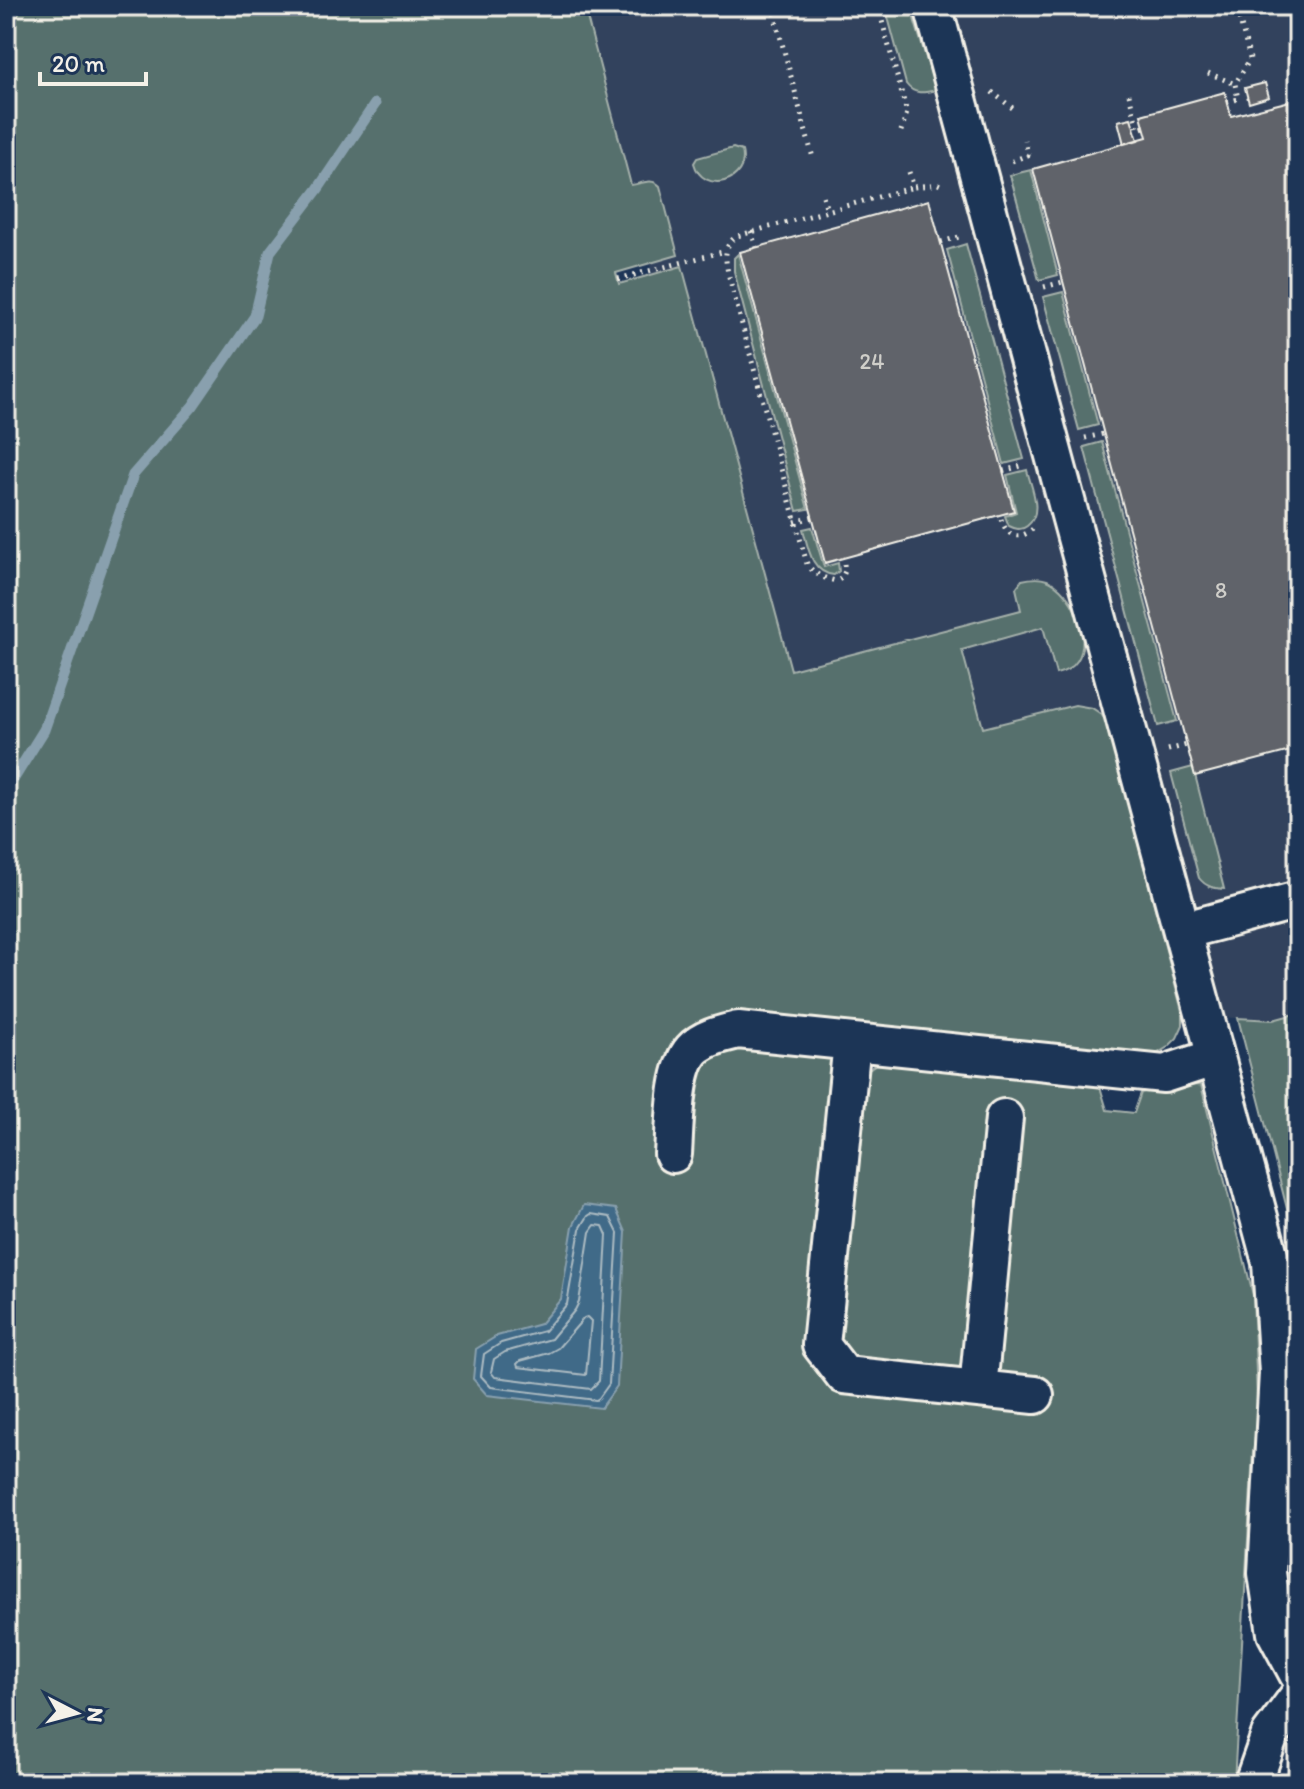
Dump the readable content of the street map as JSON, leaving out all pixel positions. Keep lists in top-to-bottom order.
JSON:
{
  "house_numbers": ["24", "8"],
  "scale_bar": "20 m",
  "north": "right"
}
